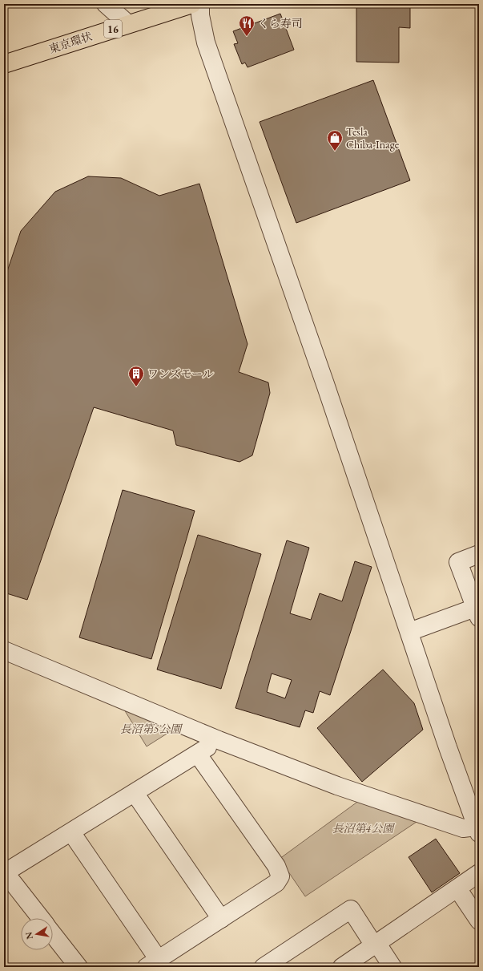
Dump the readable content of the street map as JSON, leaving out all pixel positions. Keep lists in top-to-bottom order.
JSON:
{
  "streets": {
    "highway": ["16", "東京環状"]
  },
  "parks": ["長沼第5公園", "長沼第4公園"],
  "places": {
    "restaurant": ["くら寿司"],
    "shop": ["Tesla Chiba-Inage"],
    "building": ["ワンズモール"]
  },
  "north": "left"
}
